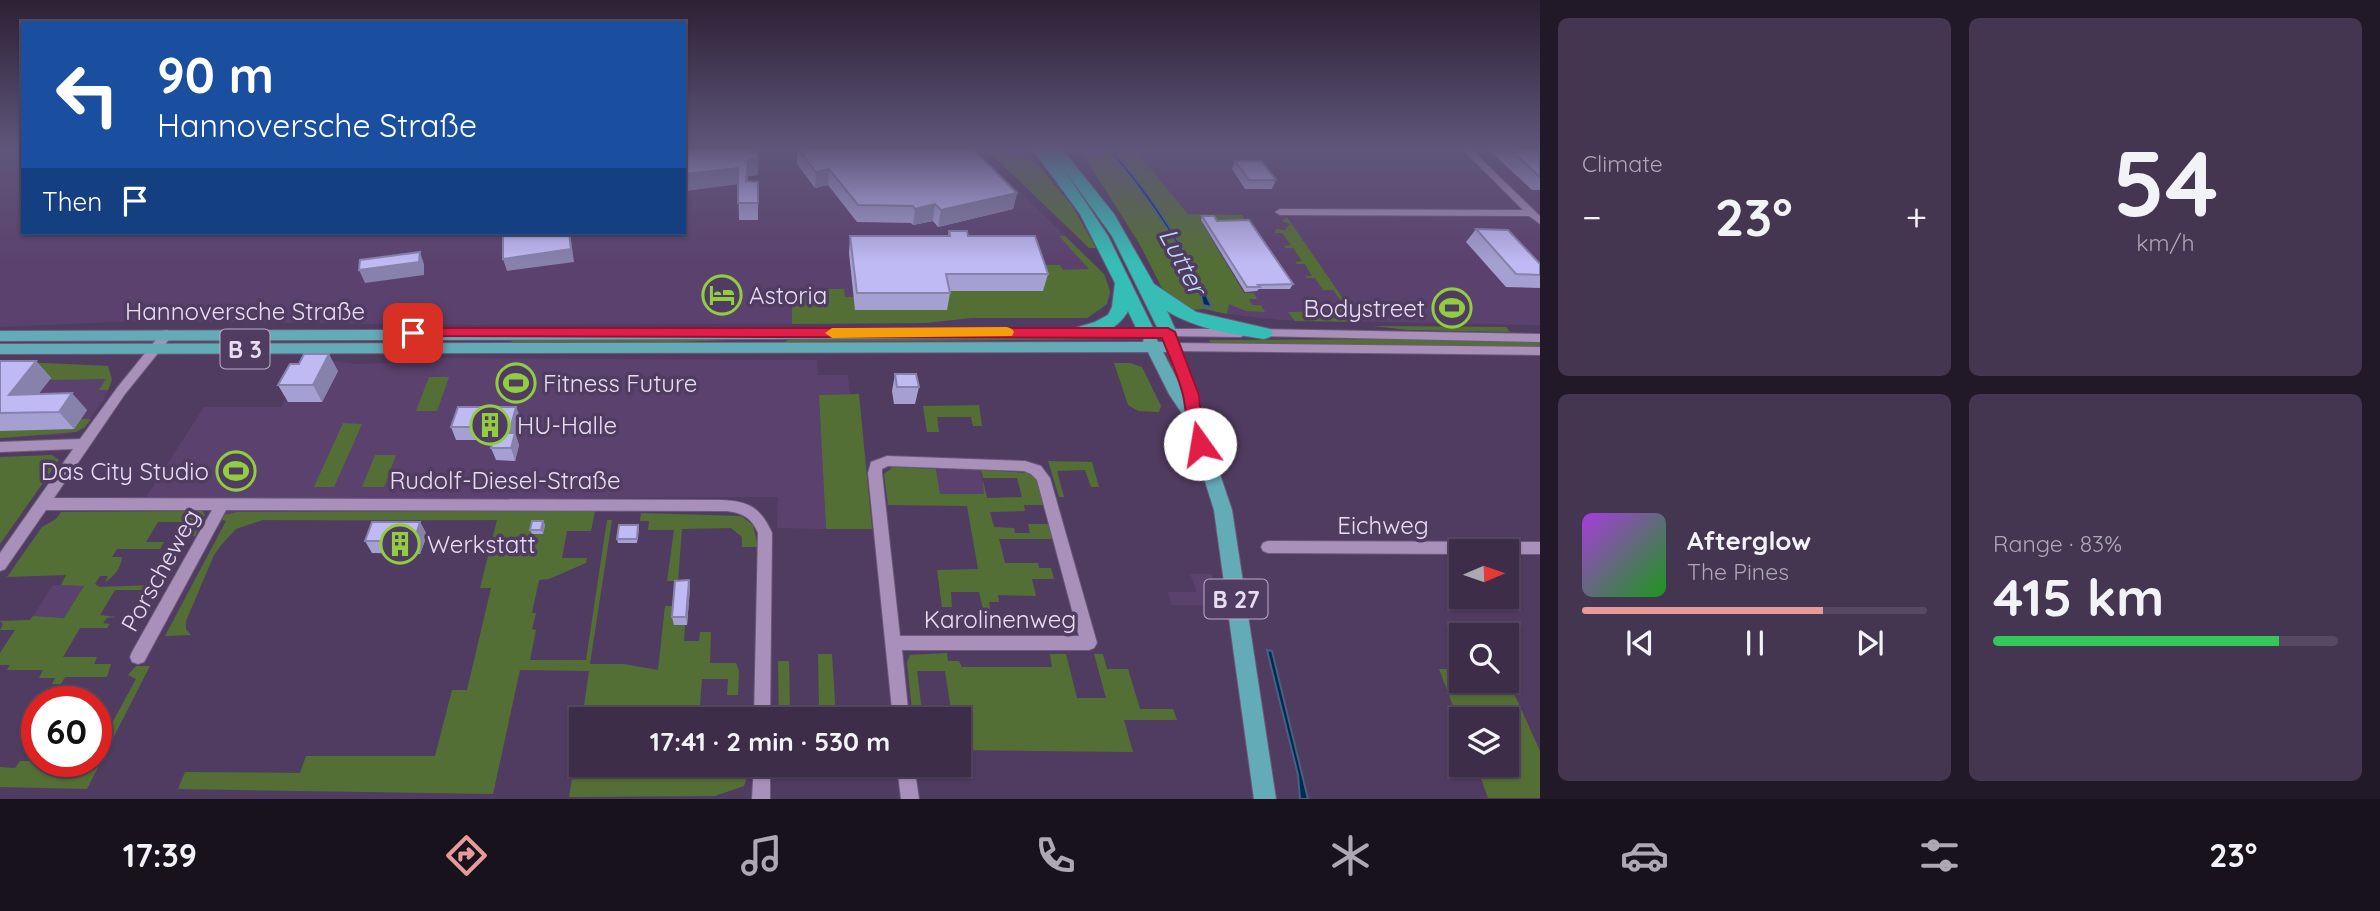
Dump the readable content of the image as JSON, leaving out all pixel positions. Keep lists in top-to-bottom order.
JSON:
{
  "streets": {
    "highway": ["B 3", "B 27"],
    "main road": ["Hannoversche Straße"],
    "street": [
      "Rudolf-Diesel-Straße",
      "Eichweg",
      "Porscheweg",
      "Karolinenweg"
    ]
  },
  "crossings": [
    ["Hannoversche Straße", "B 3"],
    ["Hannoversche Straße", "B 27"],
    ["B 3", "B 27"],
    ["Rudolf-Diesel-Straße", "Porscheweg"]
  ],
  "water": ["Lutter"],
  "places": {
    "hotel": ["Astoria"],
    "sports": ["Bodystreet", "Fitness Future", "Das City Studio"],
    "building": ["HU-Halle", "Werkstatt"]
  },
  "north": "right",
  "page": {
    "tile": [
      "Climate",
      ["54", "km/h"],
      ["Range · 83%", "415 km"]
    ],
    "turn": ["90 m", "Hannoversche Straße"],
    "then": "Then",
    "heat": ["−", "23°", "+"],
    "song": ["Afterglow", "The Pines"],
    "limit": "60",
    "trip": "17:41 · 2 min · 530 m",
    "tabs": ["17:39", "23°"]
  }
}
